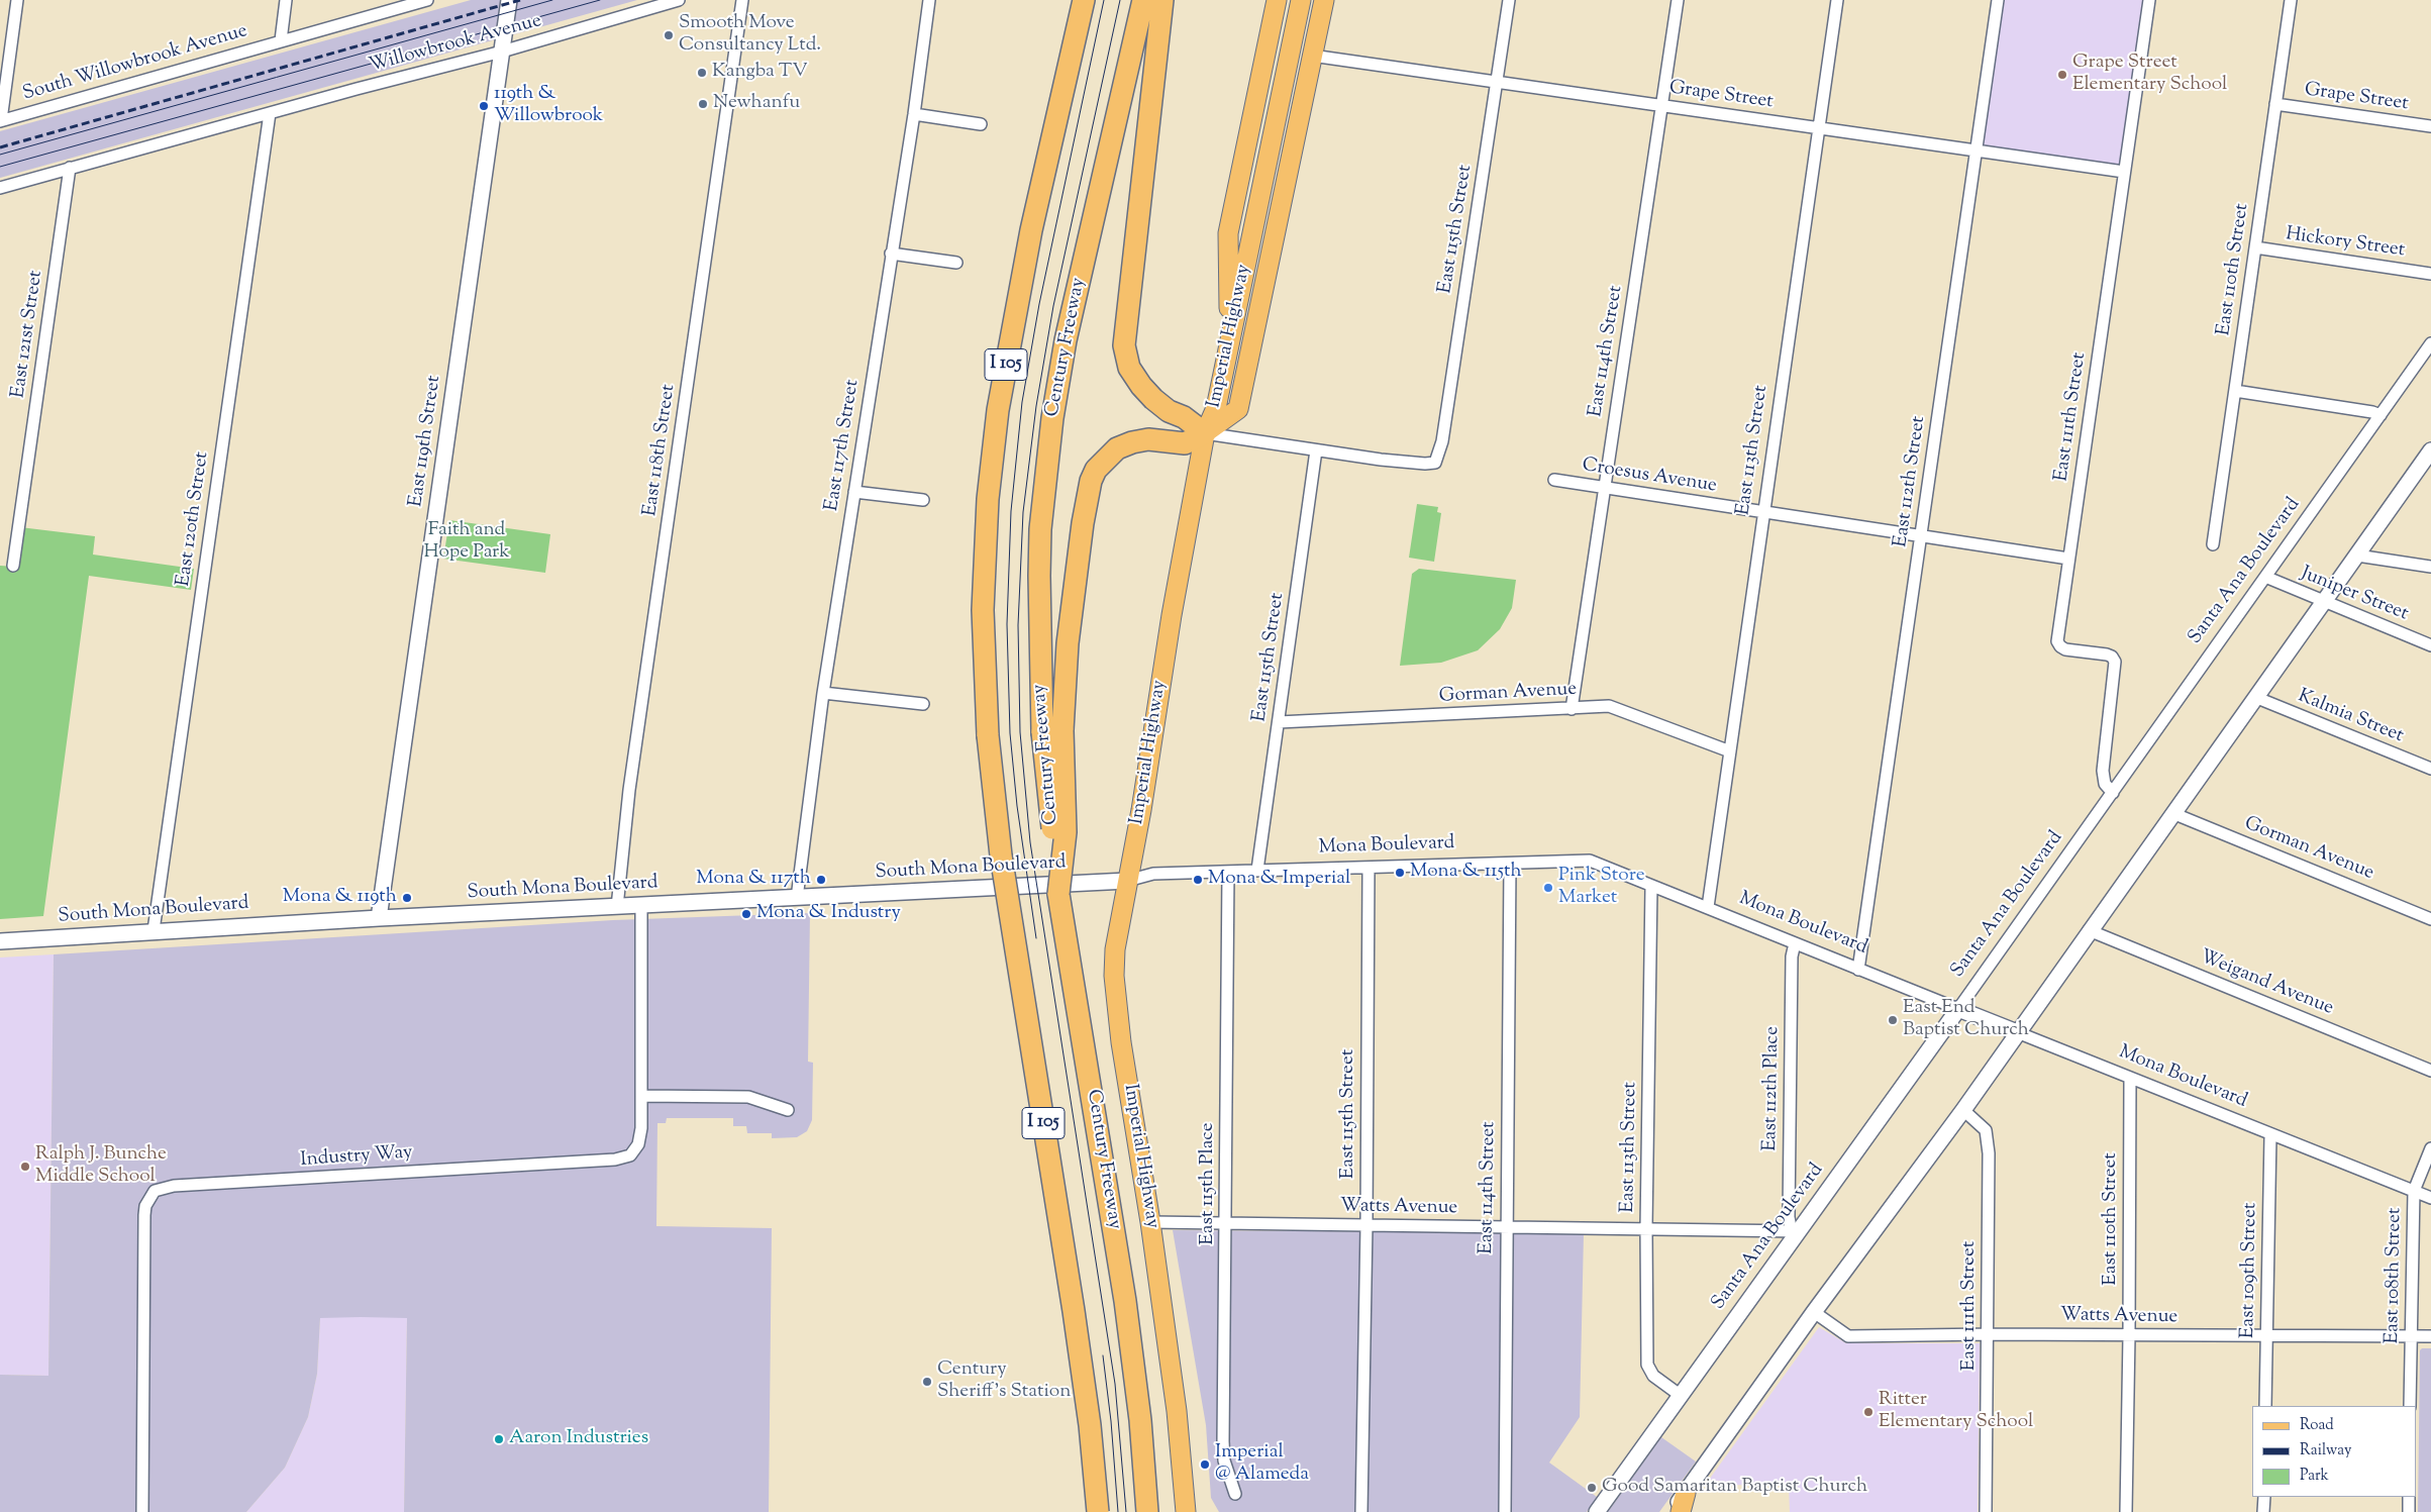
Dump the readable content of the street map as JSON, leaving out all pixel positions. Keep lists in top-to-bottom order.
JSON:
{
  "streets": {
    "highway": ["Century Freeway", "I 105"],
    "main road": ["Imperial Highway"],
    "street": [
      "Willowbrook Avenue",
      "South Willowbrook Avenue",
      "Grape Street",
      "East 115th Street",
      "Hickory Street",
      "East 110th Street",
      "East 121st Street",
      "East 114th Street",
      "East 111th Street",
      "East 119th Street",
      "East 117th Street",
      "East 118th Street",
      "East 113th Street",
      "Croesus Avenue",
      "East 112th Street",
      "East 120th Street",
      "Santa Ana Boulevard",
      "Juniper Street",
      "Gorman Avenue",
      "Kalmia Street",
      "Mona Boulevard",
      "South Mona Boulevard",
      "Weigand Avenue",
      "East 112th Place",
      "Industry Way",
      "East 115th Place",
      "Watts Avenue",
      "East 109th Street",
      "East 108th Street"
    ]
  },
  "crossings": [
    ["Willowbrook Avenue", "East 119th Street"],
    ["Willowbrook Avenue", "East 120th Street"],
    ["Grape Street", "East 115th Street"],
    ["Grape Street", "East 110th Street"],
    ["Grape Street", "East 114th Street"],
    ["Grape Street", "East 111th Street"],
    ["Grape Street", "East 113th Street"],
    ["Grape Street", "East 112th Street"],
    ["East 115th Street", "Gorman Avenue"],
    ["East 115th Street", "Mona Boulevard"],
    ["East 115th Street", "Watts Avenue"],
    ["Hickory Street", "East 110th Street"],
    ["East 110th Street", "Mona Boulevard"],
    ["East 110th Street", "Watts Avenue"],
    ["Imperial Highway", "Mona Boulevard"],
    ["Imperial Highway", "South Mona Boulevard"],
    ["Imperial Highway", "Watts Avenue"],
    ["East 114th Street", "Croesus Avenue"],
    ["East 114th Street", "Gorman Avenue"],
    ["East 114th Street", "Mona Boulevard"],
    ["East 114th Street", "Watts Avenue"],
    ["East 111th Street", "Croesus Avenue"],
    ["East 111th Street", "Santa Ana Boulevard"],
    ["East 111th Street", "Watts Avenue"],
    ["East 119th Street", "South Mona Boulevard"],
    ["East 117th Street", "South Mona Boulevard"],
    ["East 118th Street", "South Mona Boulevard"],
    ["East 113th Street", "Croesus Avenue"],
    ["East 113th Street", "Santa Ana Boulevard"],
    ["East 113th Street", "Gorman Avenue"],
    ["East 113th Street", "Mona Boulevard"],
    ["East 113th Street", "Watts Avenue"],
    ["Croesus Avenue", "East 112th Street"],
    ["East 112th Street", "Mona Boulevard"],
    ["East 120th Street", "South Mona Boulevard"],
    ["Santa Ana Boulevard", "Juniper Street"],
    ["Santa Ana Boulevard", "Mona Boulevard"],
    ["Santa Ana Boulevard", "East 112th Place"],
    ["Santa Ana Boulevard", "Watts Avenue"],
    ["Mona Boulevard", "South Mona Boulevard"],
    ["Mona Boulevard", "East 112th Place"],
    ["Mona Boulevard", "East 115th Place"],
    ["Mona Boulevard", "East 109th Street"],
    ["Mona Boulevard", "East 108th Street"],
    ["South Mona Boulevard", "Industry Way"],
    ["East 112th Place", "Watts Avenue"],
    ["East 115th Place", "Watts Avenue"],
    ["Watts Avenue", "East 109th Street"],
    ["Watts Avenue", "East 108th Street"]
  ],
  "parks": ["Faith and Hope Park"],
  "places": [
    "Smooth Move Consultancy Ltd.",
    "Kangba TV",
    "Grape Street Elementary School",
    "Newhanfu",
    "119th & Willowbrook",
    "Mona & 115th",
    "Mona & 117th",
    "Mona & Imperial",
    "Pink Store Market",
    "Mona & 119th",
    "Mona & Industry",
    "East End Baptist Church",
    "Ralph J. Bunche Middle School",
    "Century Sheriff's Station",
    "Ritter Elementary School",
    "Aaron Industries",
    "Imperial @ Alameda",
    "Good Samaritan Baptist Church"
  ],
  "legend": ["Road", "Railway", "Park"]
}
